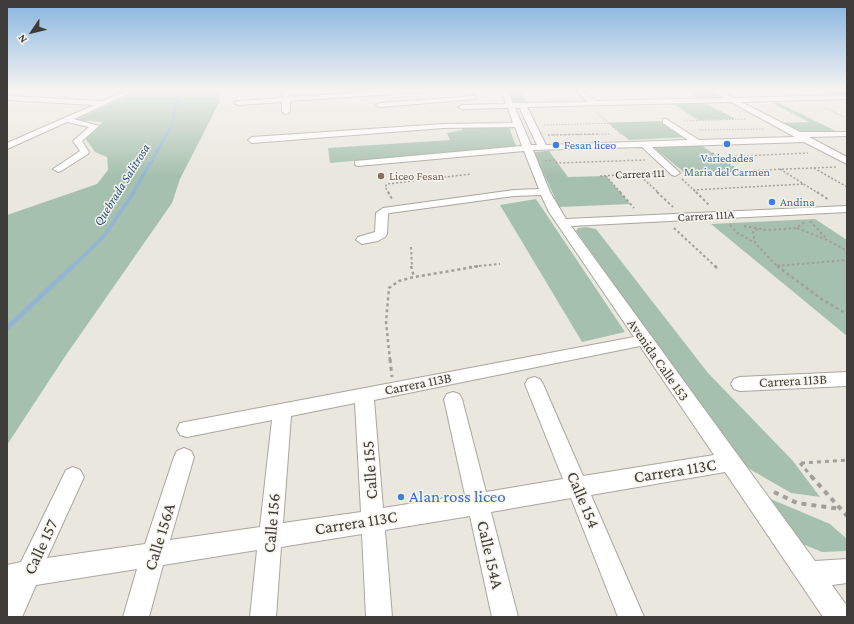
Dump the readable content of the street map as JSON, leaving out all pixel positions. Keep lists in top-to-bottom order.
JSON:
{
  "streets": {
    "street": [
      "Carrera 111A",
      "Avenida Calle 153",
      "Carrera 113B",
      "Calle 155",
      "Carrera 113C",
      "Calle 154",
      "Calle 156",
      "Calle 156A",
      "Calle 157",
      "Calle 154A"
    ],
    "path": ["Carrera 111"]
  },
  "crossings": [
    ["Carrera 111A", "Avenida Calle 153"],
    ["Avenida Calle 153", "Carrera 113B"],
    ["Avenida Calle 153", "Carrera 113C"],
    ["Carrera 113B", "Calle 155"],
    ["Carrera 113B", "Calle 156"],
    ["Calle 155", "Carrera 113C"],
    ["Carrera 113C", "Calle 154"],
    ["Carrera 113C", "Calle 156"],
    ["Carrera 113C", "Calle 156A"],
    ["Carrera 113C", "Calle 157"],
    ["Carrera 113C", "Calle 154A"]
  ],
  "water": ["Quebrada Salitrosa"],
  "places": [
    "Variedades Maria del Carmen",
    "Fesan liceo",
    "Liceo Fesan",
    "Andina",
    "Alan ross liceo"
  ],
  "north": "bottom left"
}
